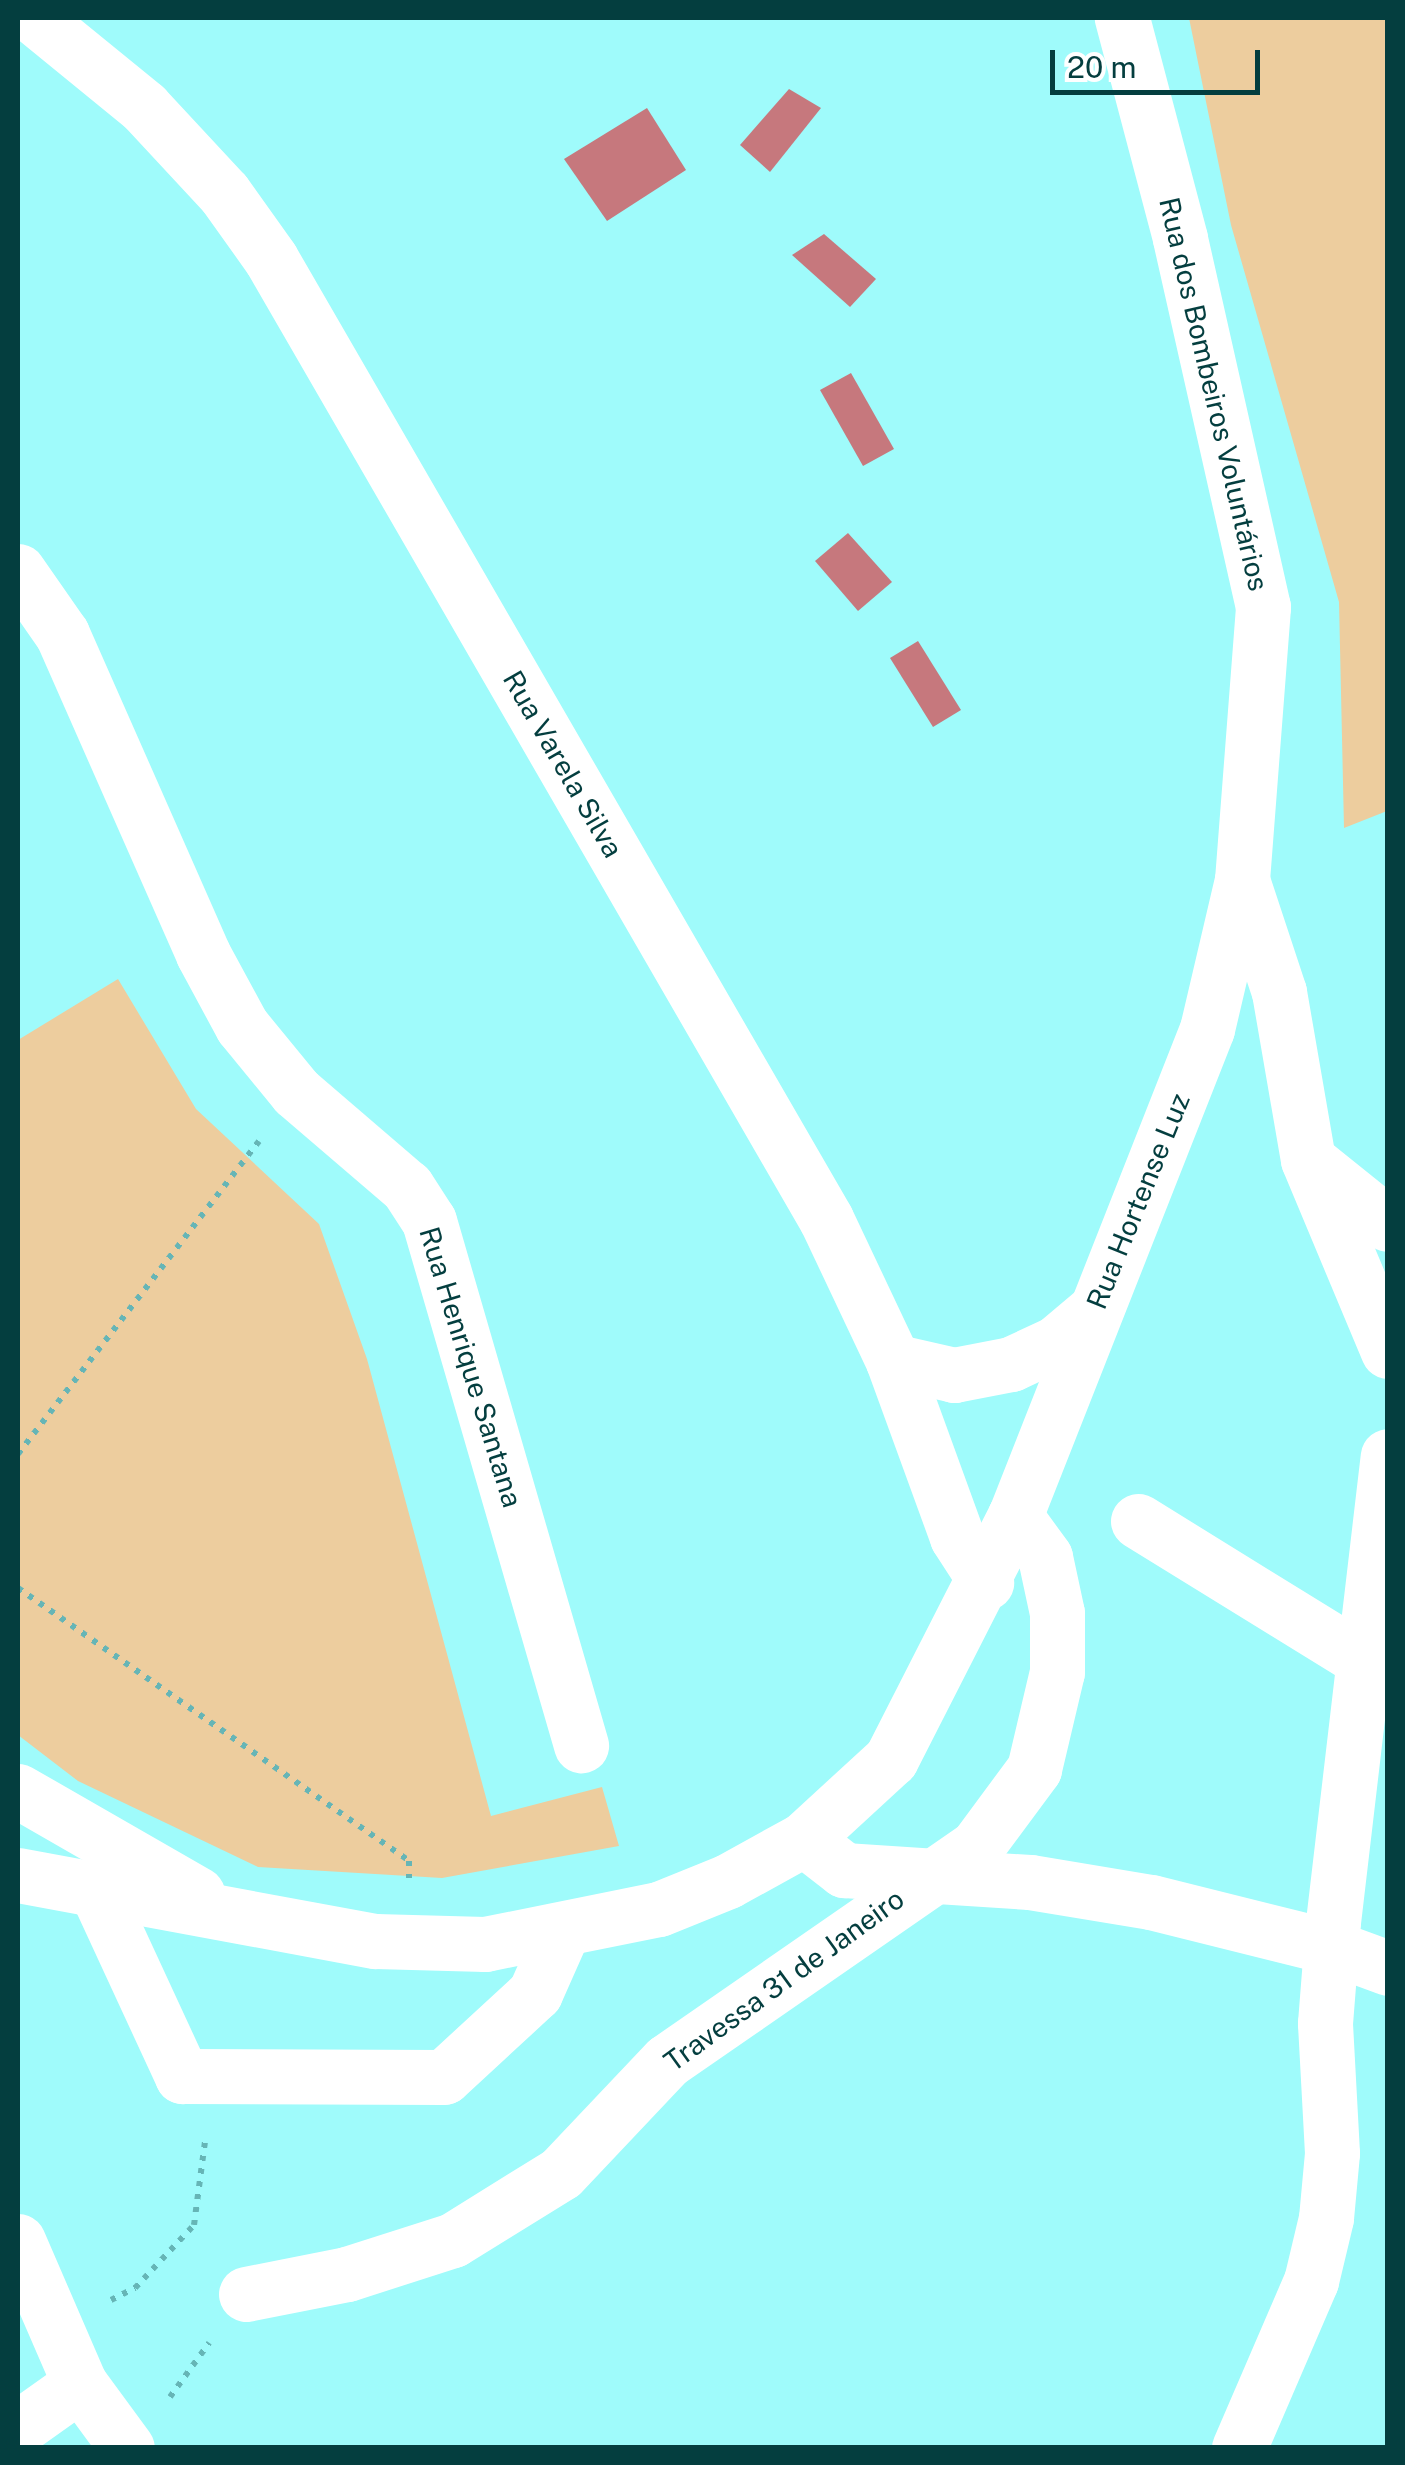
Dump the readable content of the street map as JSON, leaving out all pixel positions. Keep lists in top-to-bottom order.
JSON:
{
  "streets": {
    "street": [
      "Rua dos Bombeiros Voluntários",
      "Rua Varela Silva",
      "Rua Hortense Luz",
      "Rua Henrique Santana",
      "Travessa 31 de Janeiro"
    ]
  },
  "crossings": [
    ["Rua dos Bombeiros Voluntários", "Rua Hortense Luz"],
    ["Rua Varela Silva", "Rua Hortense Luz"]
  ],
  "scale_bar": "20 m"
}
